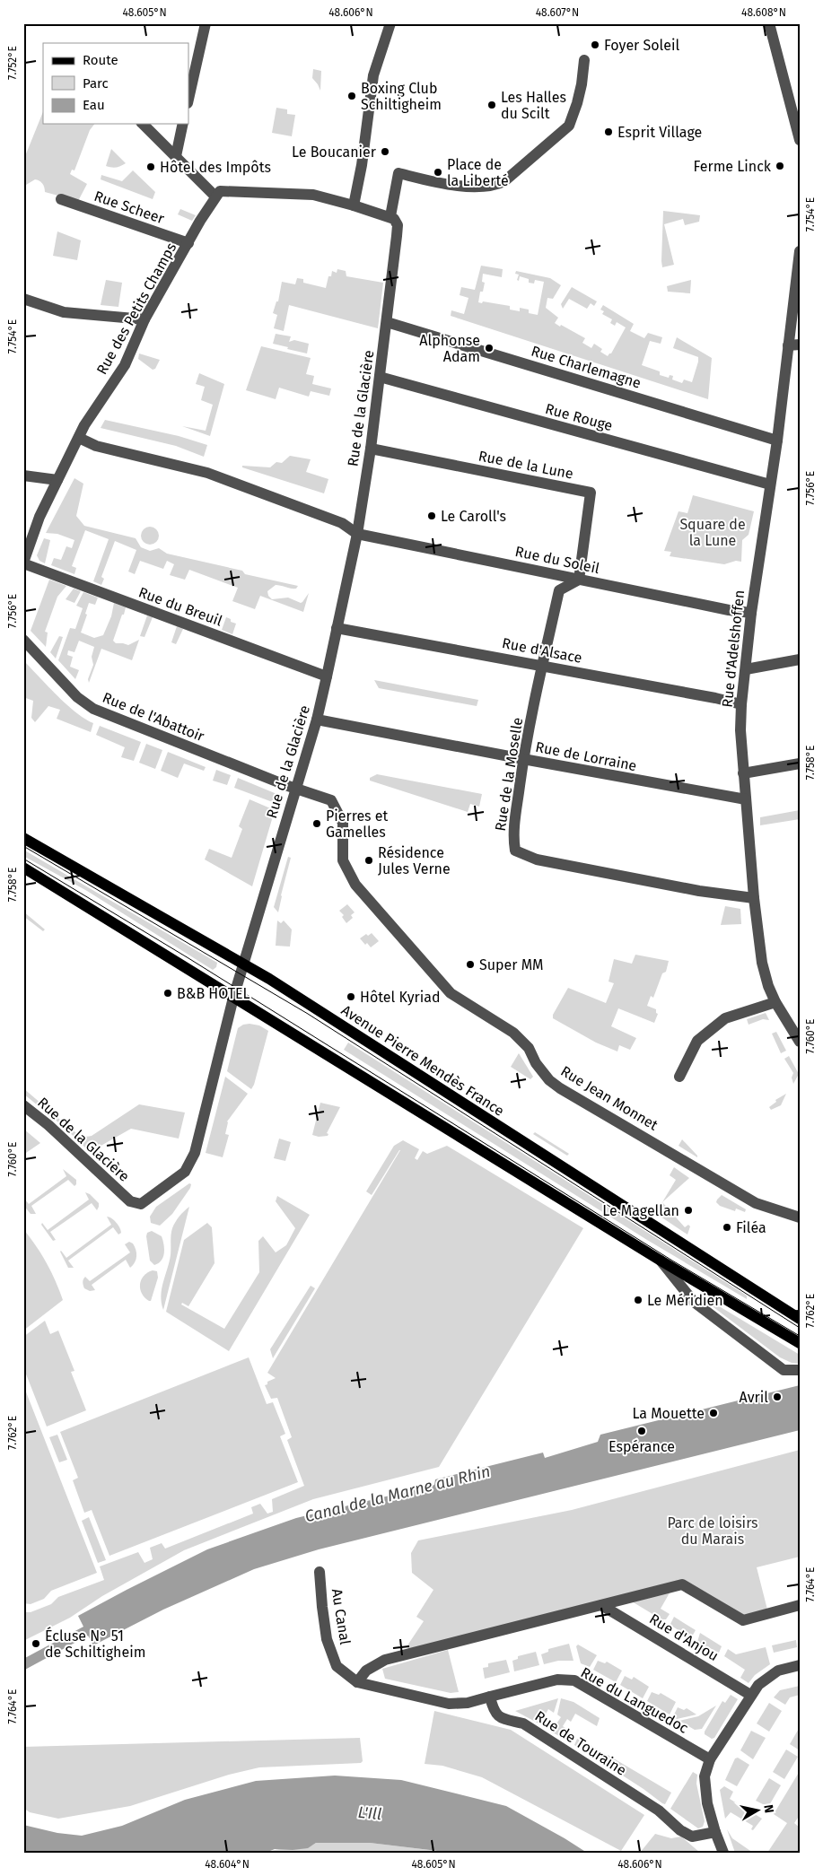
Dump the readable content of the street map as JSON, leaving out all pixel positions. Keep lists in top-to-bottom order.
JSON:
{
  "streets": {
    "main road": ["Avenue Pierre Mendès France"],
    "street": [
      "Rue Scheer",
      "Rue des Petits Champs",
      "Rue Charlemagne",
      "Rue de la Glacière",
      "Rue Rouge",
      "Rue de la Lune",
      "Rue du Soleil",
      "Rue du Breuil",
      "Rue d'Adelshoffen",
      "Rue d'Alsace",
      "Rue de l'Abattoir",
      "Rue de Lorraine",
      "Rue de la Moselle",
      "Rue Jean Monnet",
      "Au Canal",
      "Rue d'Anjou",
      "Rue du Languedoc",
      "Rue de Touraine"
    ]
  },
  "crossings": [
    ["Rue Scheer", "Rue des Petits Champs"],
    ["Rue des Petits Champs", "Rue du Breuil"],
    ["Rue Charlemagne", "Rue de la Glacière"],
    ["Rue Charlemagne", "Rue d'Adelshoffen"],
    ["Rue de la Glacière", "Rue Rouge"],
    ["Rue de la Glacière", "Rue de la Lune"],
    ["Rue de la Glacière", "Rue du Soleil"],
    ["Rue de la Glacière", "Rue du Breuil"],
    ["Rue de la Glacière", "Rue d'Alsace"],
    ["Rue de la Glacière", "Rue de l'Abattoir"],
    ["Rue de la Glacière", "Rue de Lorraine"],
    ["Rue de la Glacière", "Avenue Pierre Mendès France"],
    ["Rue de la Glacière", "Rue Jean Monnet"],
    ["Rue Rouge", "Rue d'Adelshoffen"],
    ["Rue de la Lune", "Rue du Soleil"],
    ["Rue de la Lune", "Rue de la Moselle"],
    ["Rue du Soleil", "Rue d'Adelshoffen"],
    ["Rue du Soleil", "Rue de la Moselle"],
    ["Rue d'Adelshoffen", "Rue d'Alsace"],
    ["Rue d'Adelshoffen", "Rue de Lorraine"],
    ["Rue d'Adelshoffen", "Rue de la Moselle"],
    ["Rue d'Alsace", "Rue de la Moselle"],
    ["Rue de l'Abattoir", "Rue Jean Monnet"],
    ["Rue de Lorraine", "Rue de la Moselle"],
    ["Rue du Languedoc", "Rue de Touraine"]
  ],
  "water": ["Canal de la Marne au Rhin", "L'Ill"],
  "parks": ["Square de la Lune", "Parc de loisirs du Marais"],
  "places": [
    "Foyer Soleil",
    "Boxing Club Schiltigheim",
    "Les Halles du Scilt",
    "Esprit Village",
    "Le Boucanier",
    "Ferme Linck",
    "Hôtel des Impôts",
    "Place de la Liberté",
    "Alphonse Adam",
    "Le Caroll's",
    "Pierres et Gamelles",
    "Résidence Jules Verne",
    "Super MM",
    "B&B HOTEL",
    "Hôtel Kyriad",
    "Le Magellan",
    "Filéa",
    "Le Méridien",
    "Avril",
    "La Mouette",
    "Espérance",
    "Écluse N° 51 de Schiltigheim"
  ],
  "legend": ["Route", "Parc", "Eau"],
  "north": "right",
  "coordinates": [
    "48.605°N",
    "48.606°N",
    "48.607°N",
    "48.608°N",
    "7.752°E",
    "7.754°E",
    "7.756°E",
    "7.758°E",
    "7.760°E",
    "7.762°E",
    "7.764°E",
    "48.604°N"
  ]
}
